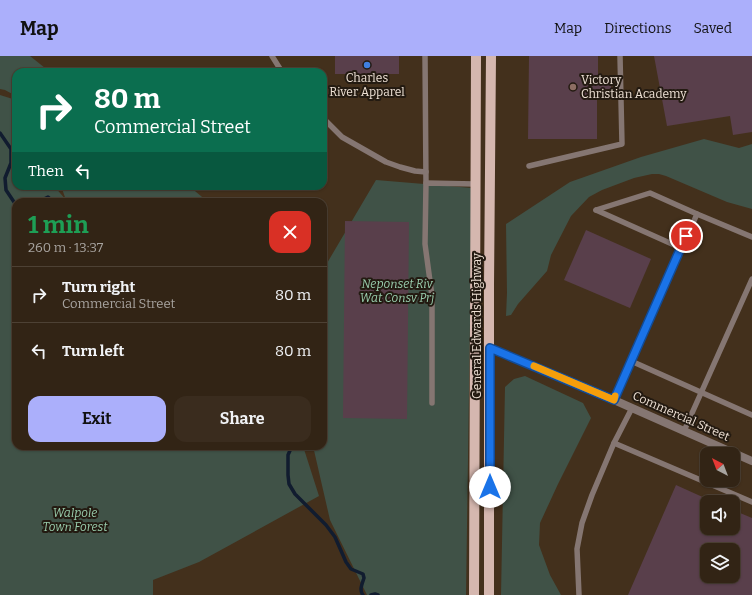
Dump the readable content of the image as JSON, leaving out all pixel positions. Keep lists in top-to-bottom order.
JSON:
{
  "streets": {
    "main road": ["General Edwards Highway"],
    "street": ["Commercial Street"]
  },
  "crossings": [
    ["General Edwards Highway", "Commercial Street"]
  ],
  "parks": ["Neponset Riv Wat Consv Prj", "Walpole Town Forest"],
  "places": ["Charles River Apparel", "Victory Christian Academy"],
  "north": "top left",
  "page": {
    "header": "Map",
    "nav": ["Map", "Directions", "Saved"],
    "turn": ["80 m", "Commercial Street"],
    "then": "Then",
    "heading": ["1 min", "260 m · 13:37"],
    "list": [
      {
        "name": "Turn right",
        "note": "Commercial Street",
        "value": "80 m"
      },
      {
        "name": "Turn left",
        "value": "80 m"
      }
    ],
    "buttons": ["Exit", "Share"]
  }
}
